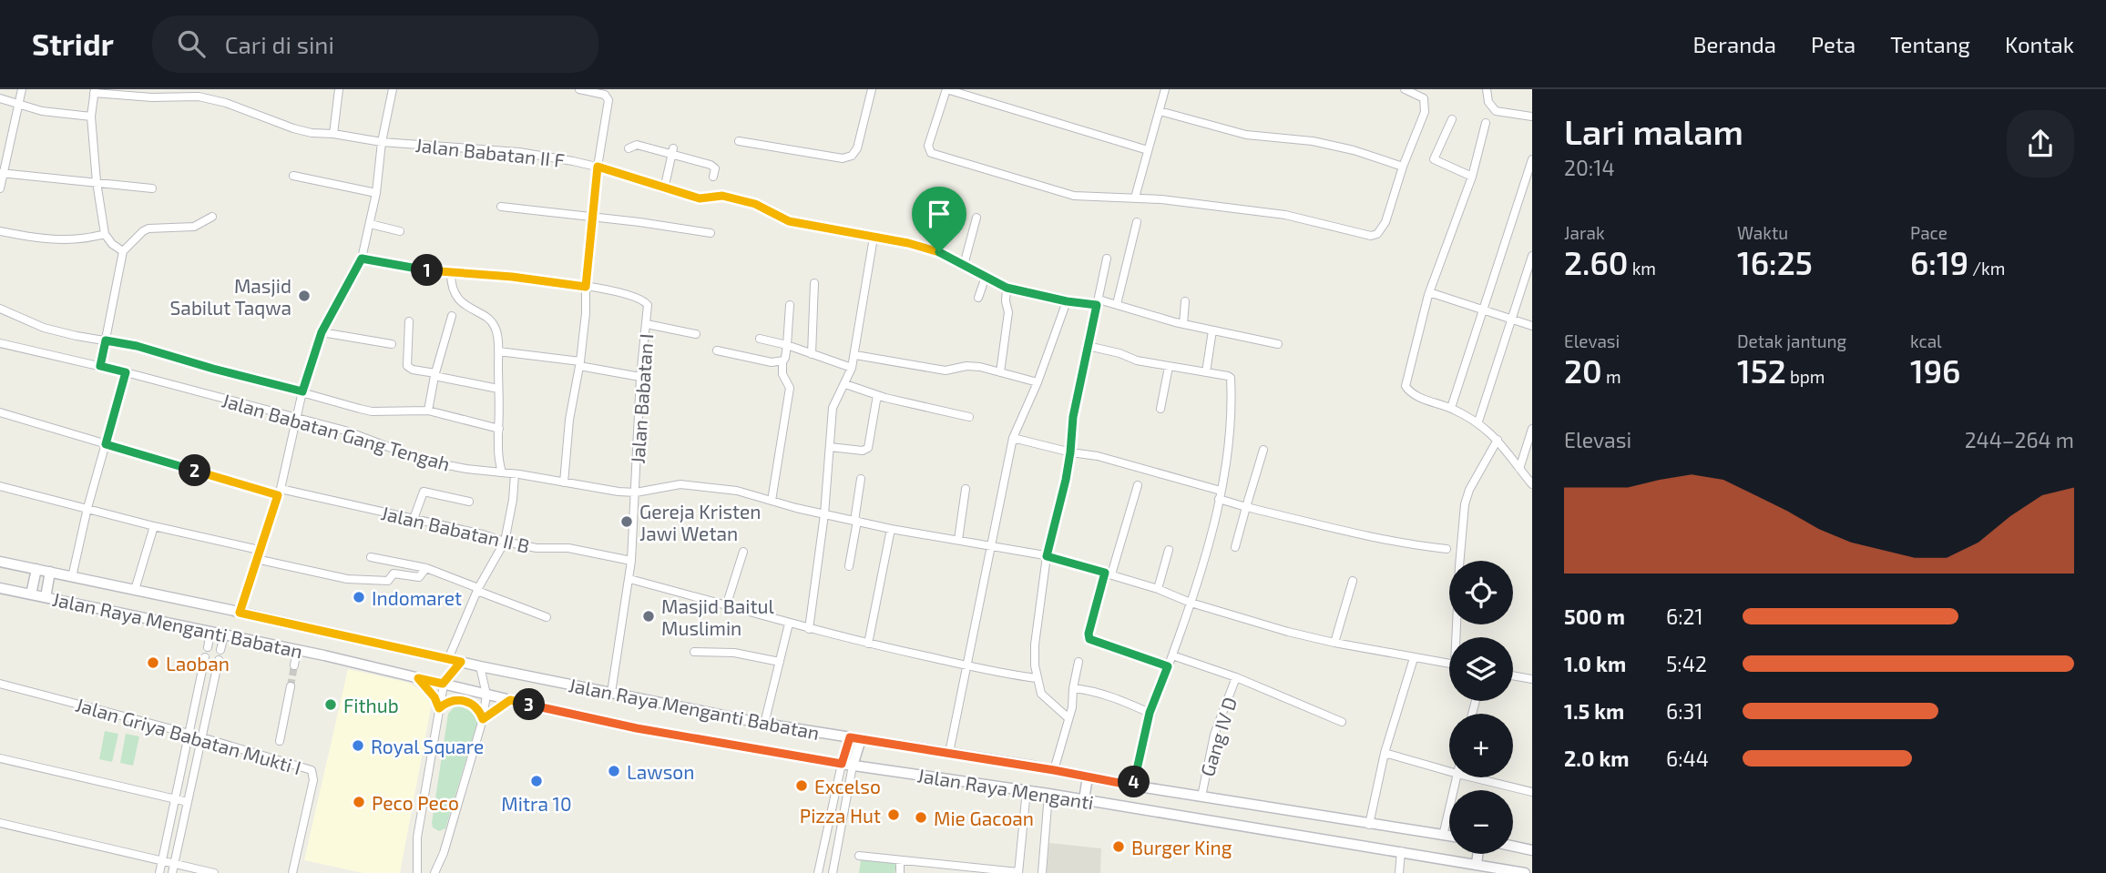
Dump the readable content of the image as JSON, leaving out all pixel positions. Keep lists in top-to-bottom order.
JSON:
{
  "streets": {
    "main road": ["Jalan Raya Menganti Babatan", "Jalan Raya Menganti"],
    "street": [
      "Jalan Babatan II F",
      "Jalan Babatan I",
      "Jalan Babatan Gang Tengah",
      "Jalan Babatan II B",
      "Jalan Griya Babatan Mukti I",
      "Gang IV D"
    ]
  },
  "crossings": [
    ["Jalan Babatan I", "Jalan Babatan Gang Tengah"],
    ["Jalan Babatan I", "Jalan Babatan II B"],
    ["Jalan Babatan I", "Jalan Raya Menganti Babatan"],
    ["Jalan Raya Menganti Babatan", "Jalan Raya Menganti"],
    ["Gang IV D", "Jalan Raya Menganti"]
  ],
  "places": [
    "Masjid Sabilut Taqwa",
    "Gereja Kristen Jawi Wetan",
    "Indomaret",
    "Masjid Baitul Muslimin",
    "Laoban",
    "Fithub",
    "Royal Square",
    "Lawson",
    "Mitra 10",
    "Excelso",
    "Peco Peco",
    "Pizza Hut",
    "Mie Gacoan",
    "Burger King"
  ],
  "page": {
    "header": "Stridr",
    "search": "Cari di sini",
    "nav": [
      "Beranda",
      "Peta",
      "Tentang",
      "Kontak"
    ],
    "heading": ["Lari malam", "20:14"],
    "stats": [
      ["Jarak", "2.60 km"],
      ["Waktu", "16:25"],
      ["Pace", "6:19 /km"],
      ["Elevasi", "20 m"],
      ["Detak jantung", "152 bpm"],
      ["kcal", "196"]
    ],
    "pins": [
      "1",
      "2",
      "3",
      "4"
    ],
    "chart": ["Elevasi", "244–264 m"],
    "map_buttons": ["+", "−"],
    "list": [
      {
        "name": "500 m",
        "note": "6:21"
      },
      {
        "name": "1.0 km",
        "note": "5:42"
      },
      {
        "name": "1.5 km",
        "note": "6:31"
      },
      {
        "name": "2.0 km",
        "note": "6:44"
      }
    ]
  }
}
